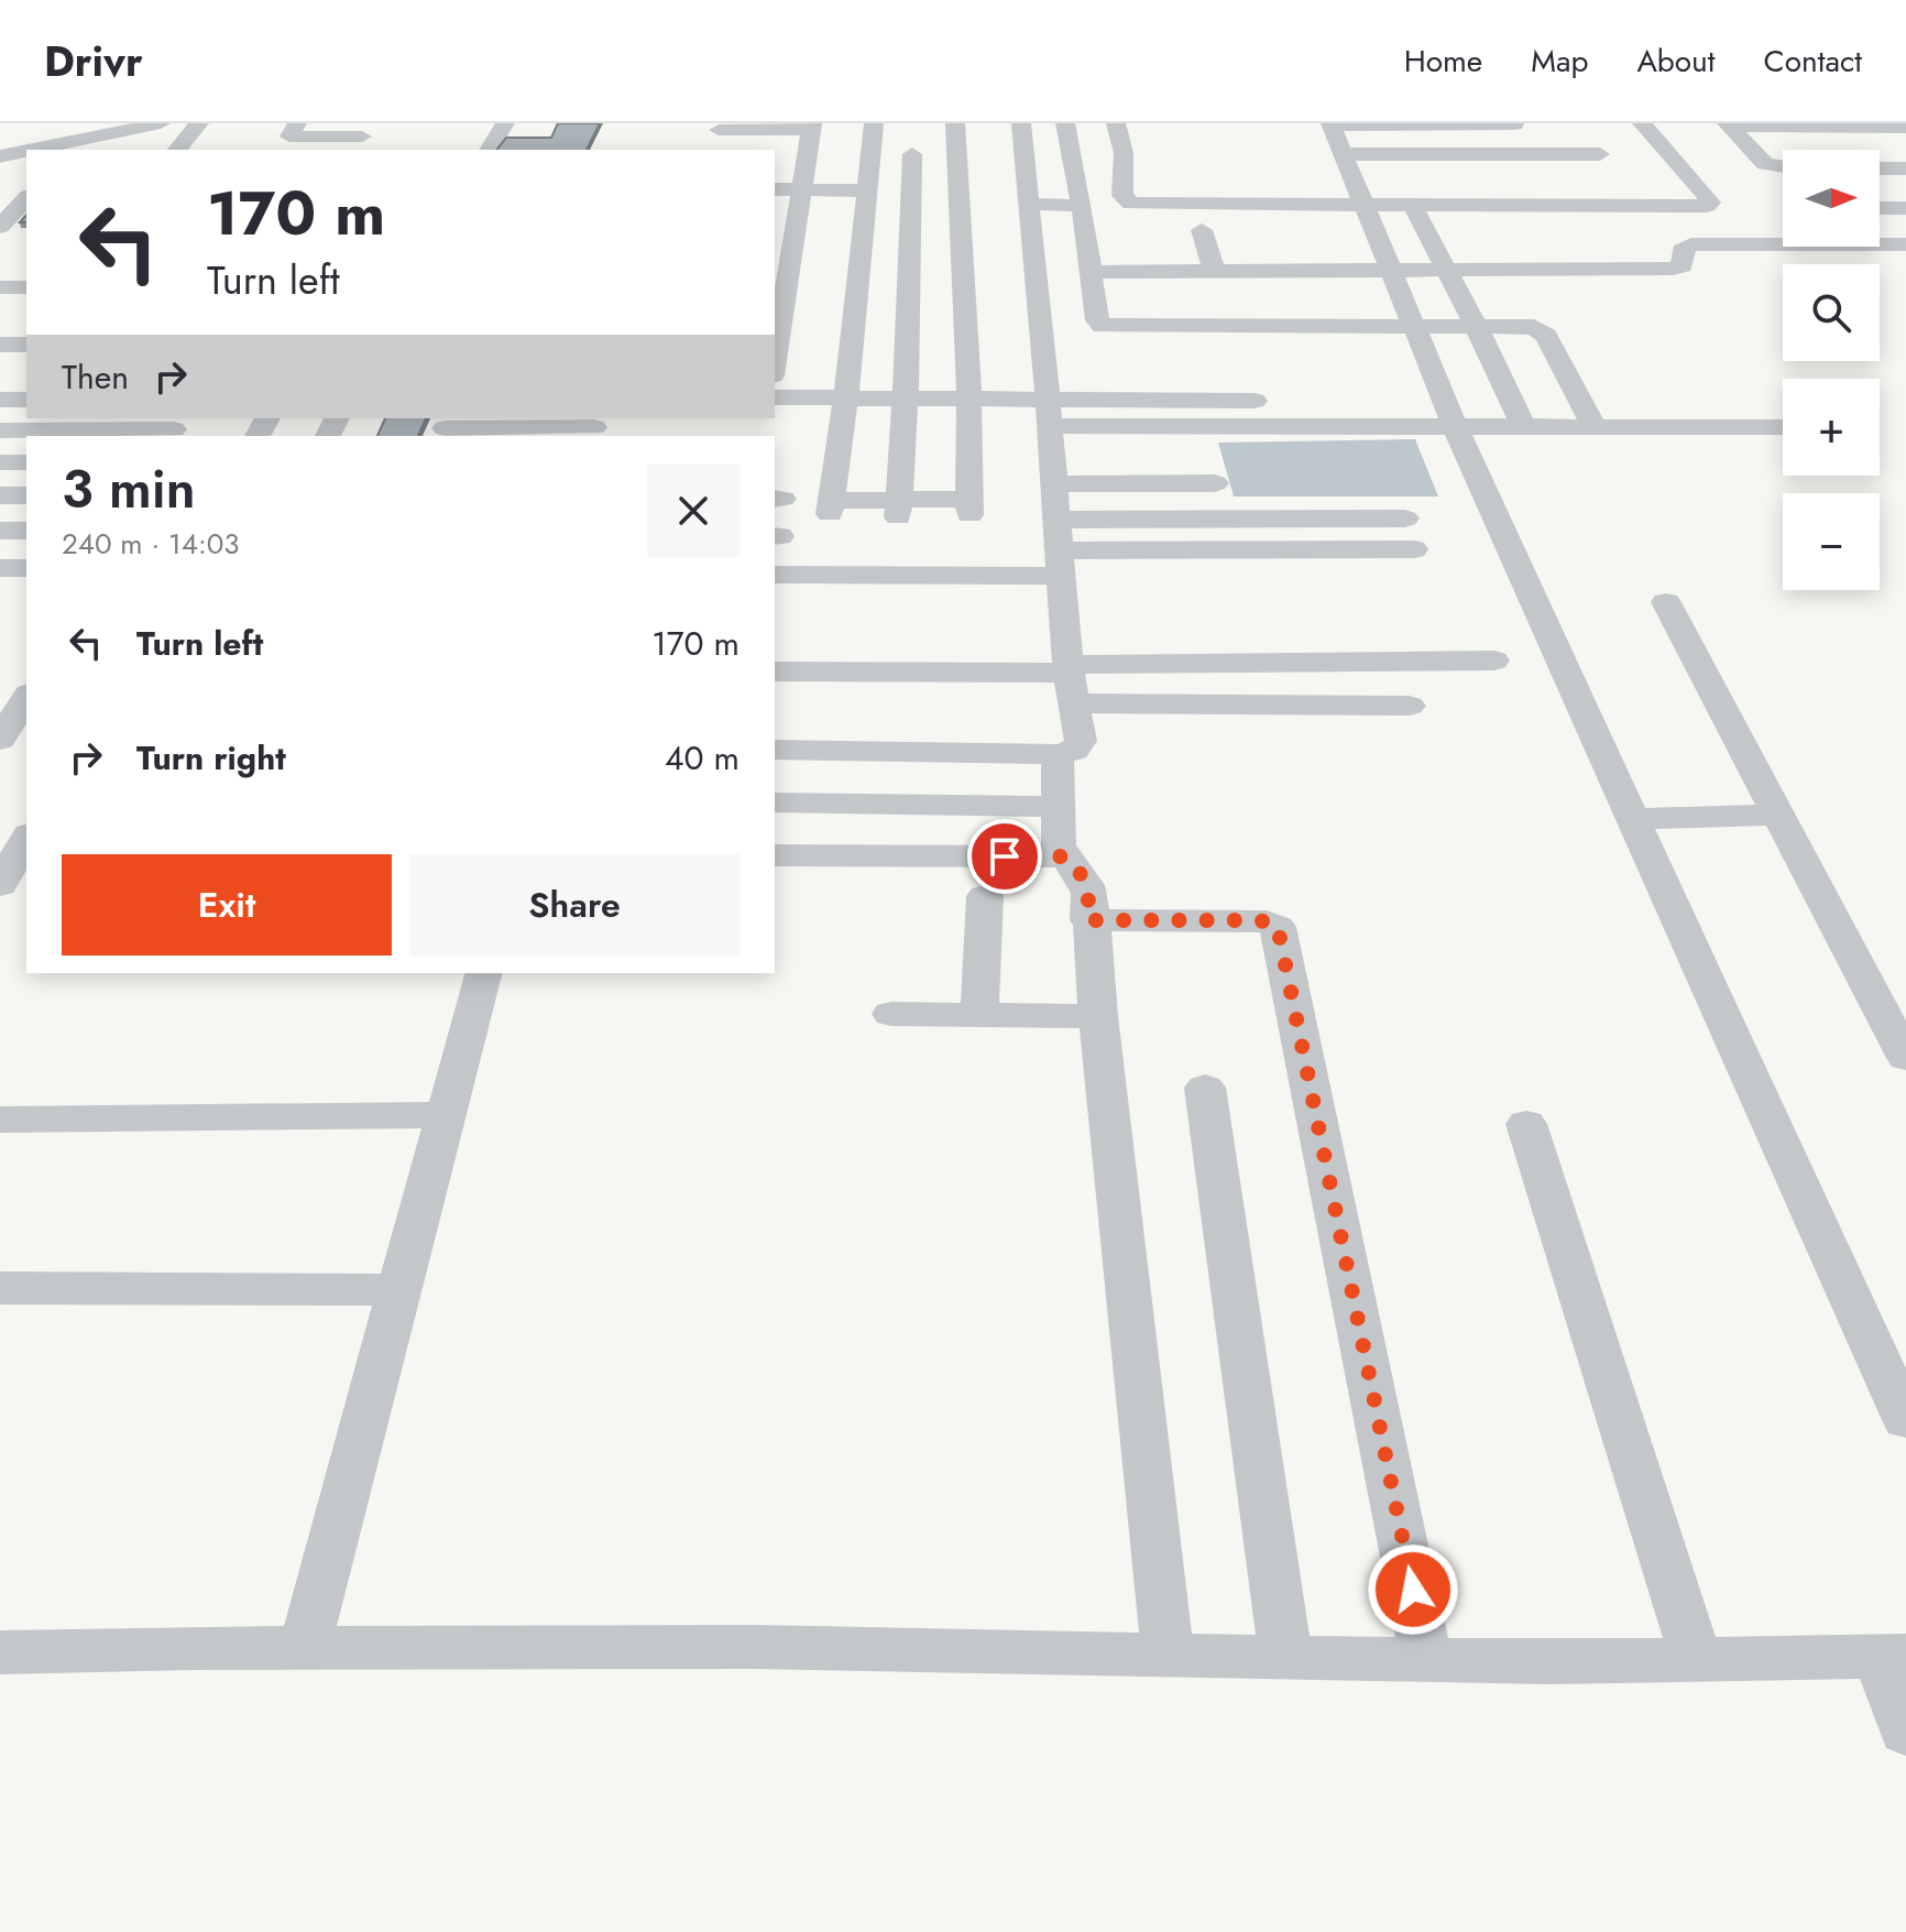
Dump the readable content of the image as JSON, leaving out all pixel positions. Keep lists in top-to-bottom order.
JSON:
{
  "north": "right",
  "page": {
    "header": "Drivr",
    "nav": [
      "Home",
      "Map",
      "About",
      "Contact"
    ],
    "map_buttons": ["+", "−"],
    "turn": ["170 m", "Turn left"],
    "then": "Then",
    "heading": ["3 min", "240 m · 14:03"],
    "list": [
      {
        "name": "Turn left",
        "value": "170 m"
      },
      {
        "name": "Turn right",
        "value": "40 m"
      }
    ],
    "buttons": ["Exit", "Share"]
  }
}
